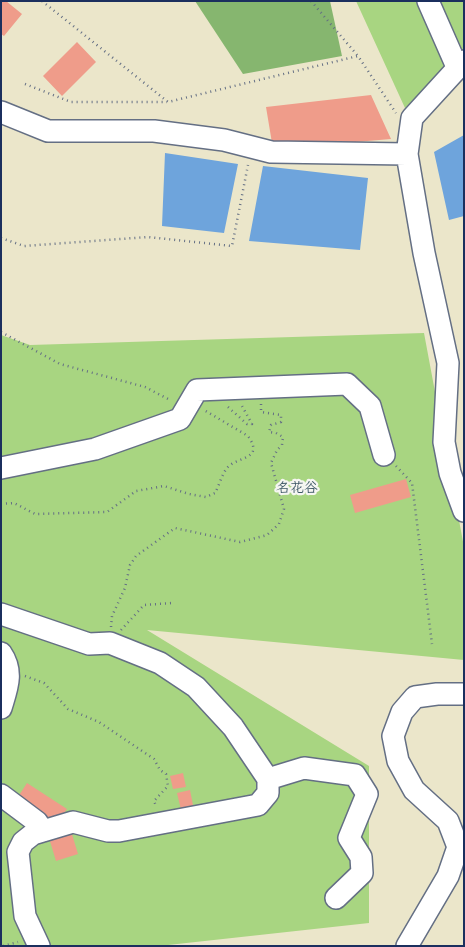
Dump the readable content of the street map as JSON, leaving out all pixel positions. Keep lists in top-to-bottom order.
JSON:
{
  "parks": ["名花谷"]
}
